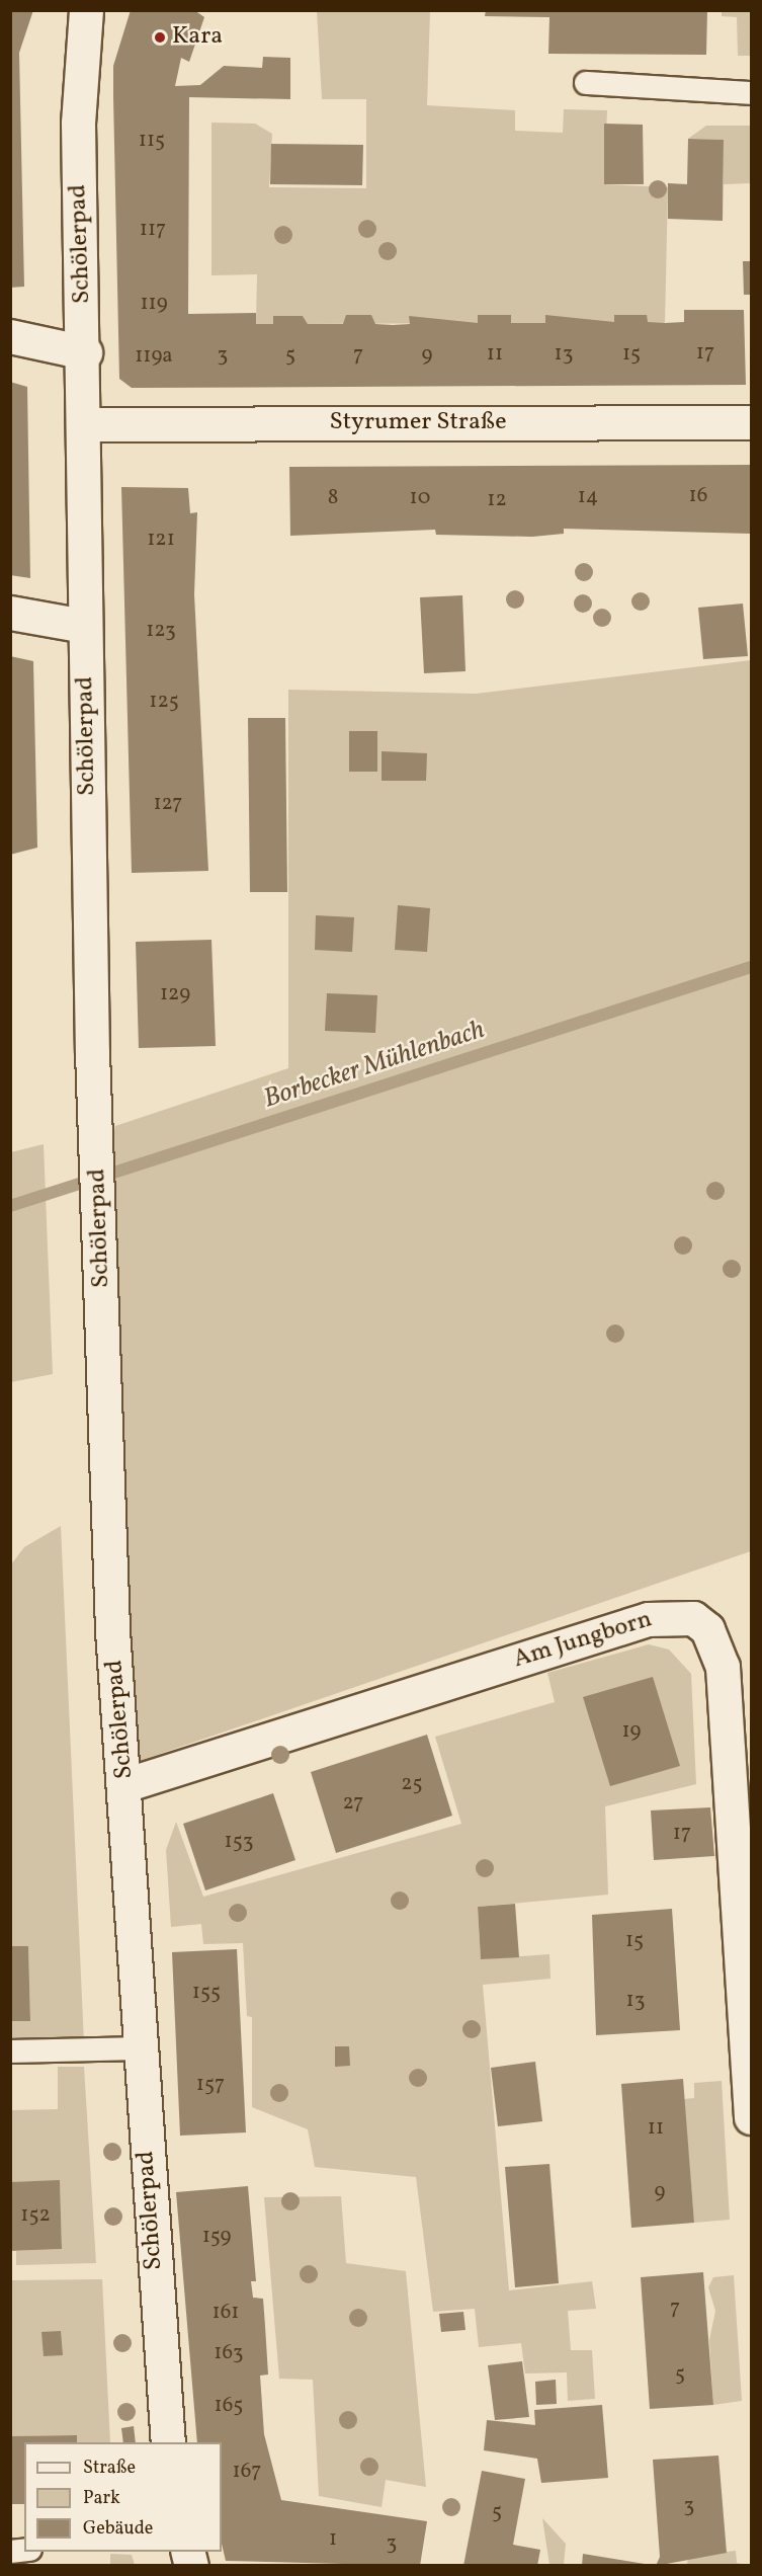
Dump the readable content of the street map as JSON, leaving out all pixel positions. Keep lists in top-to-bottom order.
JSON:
{
  "streets": {
    "street": ["Schölerpad", "Styrumer Straße", "Am Jungborn"]
  },
  "crossings": [
    ["Schölerpad", "Styrumer Straße"],
    ["Schölerpad", "Am Jungborn"]
  ],
  "water": ["Borbecker Mühlenbach"],
  "places": ["Kara"],
  "house_numbers": [
    "115",
    "117",
    "119",
    "17",
    "11",
    "13",
    "15",
    "3",
    "5",
    "7",
    "9",
    "119a",
    "16",
    "14",
    "8",
    "10",
    "12",
    "121",
    "123",
    "125",
    "127",
    "129",
    "19",
    "25",
    "27",
    "17",
    "153",
    "15",
    "155",
    "13",
    "157",
    "11",
    "9",
    "152",
    "159",
    "7",
    "161",
    "163",
    "5",
    "165",
    "167",
    "3",
    "5",
    "1",
    "3"
  ],
  "legend": ["Straße", "Park", "Gebäude"]
}
